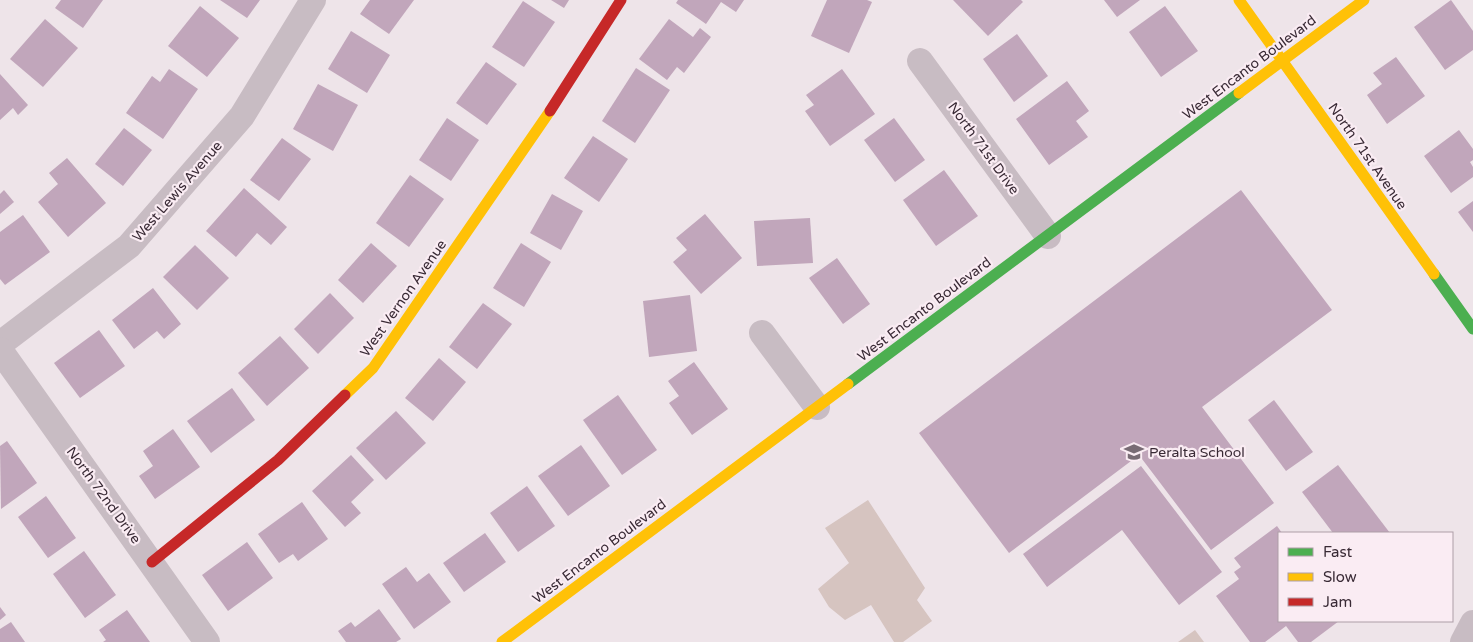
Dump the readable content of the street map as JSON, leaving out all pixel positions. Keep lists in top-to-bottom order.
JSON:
{
  "streets": {
    "street": [
      "West Encanto Boulevard",
      "North 71st Drive",
      "North 71st Avenue",
      "West Lewis Avenue",
      "West Vernon Avenue",
      "North 72nd Drive"
    ]
  },
  "crossings": [
    ["West Encanto Boulevard", "North 71st Drive"],
    ["West Encanto Boulevard", "North 71st Avenue"],
    ["West Vernon Avenue", "North 72nd Drive"]
  ],
  "places": {
    "school or university": ["Peralta School"]
  },
  "legend": ["Fast", "Slow", "Jam"]
}
